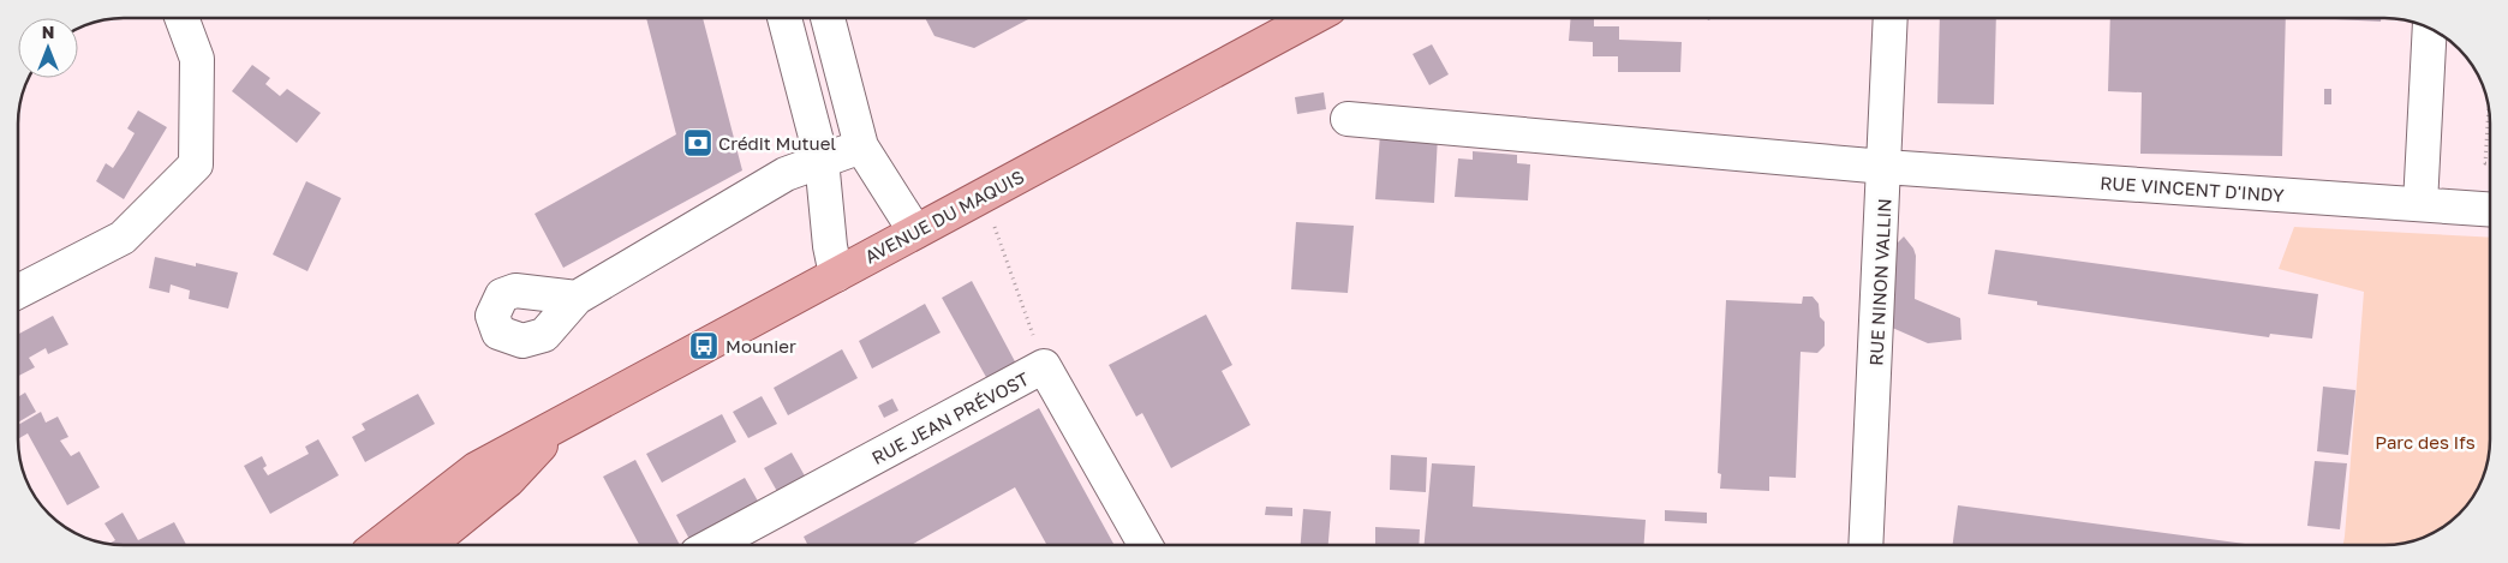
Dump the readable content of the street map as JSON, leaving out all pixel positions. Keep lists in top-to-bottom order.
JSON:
{
  "streets": {
    "main road": ["AVENUE DU MAQUIS"],
    "street": ["RUE VINCENT D'INDY", "RUE NINON VALLIN", "RUE JEAN PRÉVOST"]
  },
  "crossings": [
    ["RUE VINCENT D'INDY", "RUE NINON VALLIN"]
  ],
  "parks": ["Parc des Ifs"],
  "places": {
    "bank": ["Crédit Mutuel"],
    "bus stop": ["Mounier"]
  },
  "north": "top"
}
